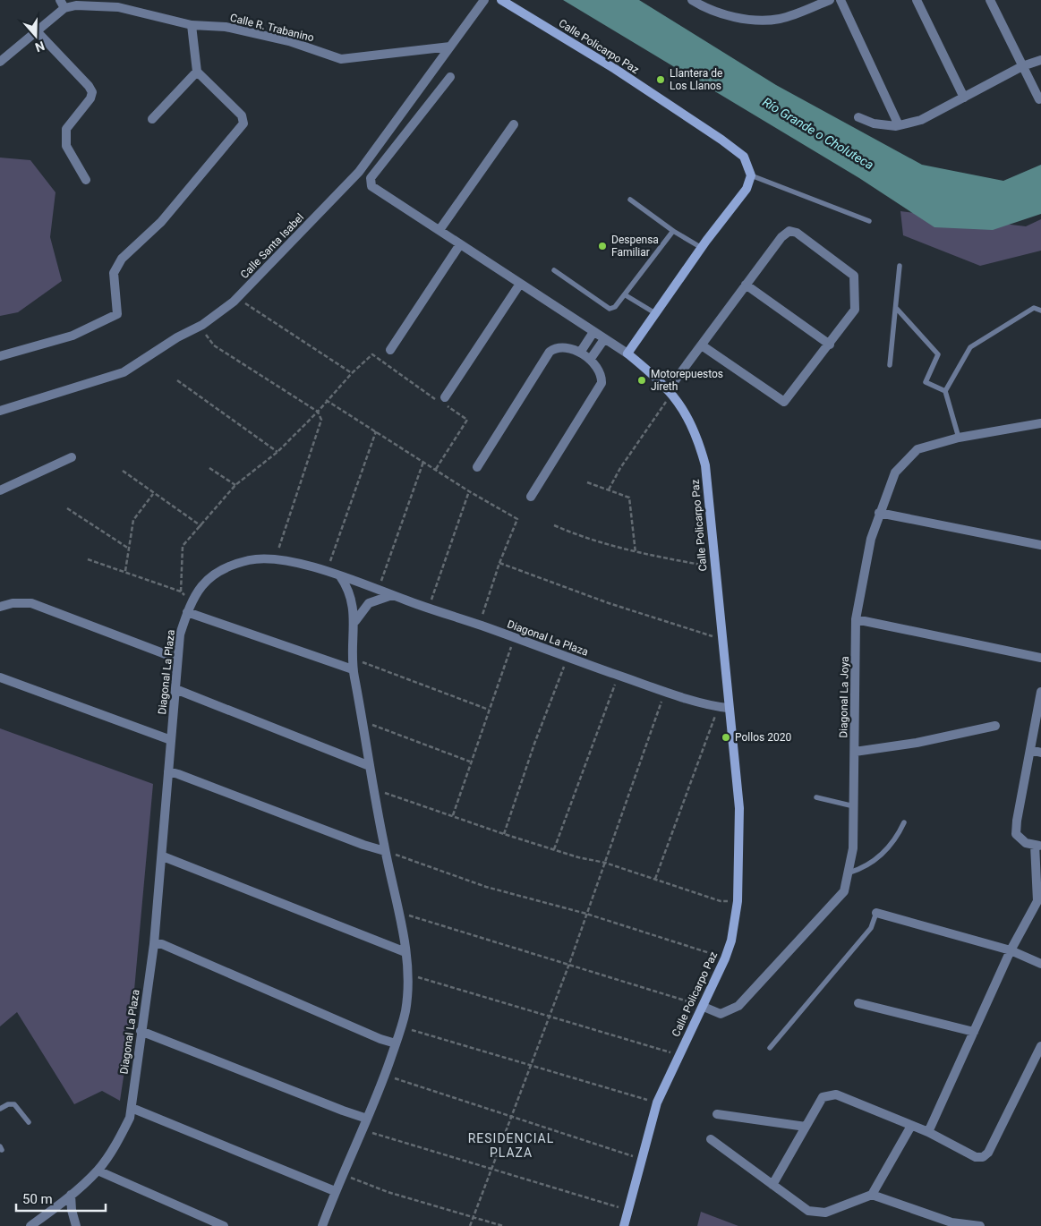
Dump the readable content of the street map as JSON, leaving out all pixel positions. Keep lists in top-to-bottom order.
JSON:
{
  "streets": {
    "street": [
      "Calle R. Trabanino",
      "Calle Policarpo Paz",
      "Calle Santa Isabel",
      "Diagonal La Plaza",
      "Diagonal La Joya"
    ]
  },
  "crossings": [
    ["Calle R. Trabanino", "Calle Santa Isabel"],
    ["Calle Policarpo Paz", "Diagonal La Plaza"],
    ["Calle Policarpo Paz", "Diagonal La Joya"]
  ],
  "districts": ["RESIDENCIAL PLAZA"],
  "water": ["Río Grande o Choluteca"],
  "places": [
    "Llantera de Los Llanos",
    "Despensa Familiar",
    "Motorepuestos Jireth",
    "Pollos 2020"
  ],
  "scale_bar": "50 m",
  "north": "bottom"
}
